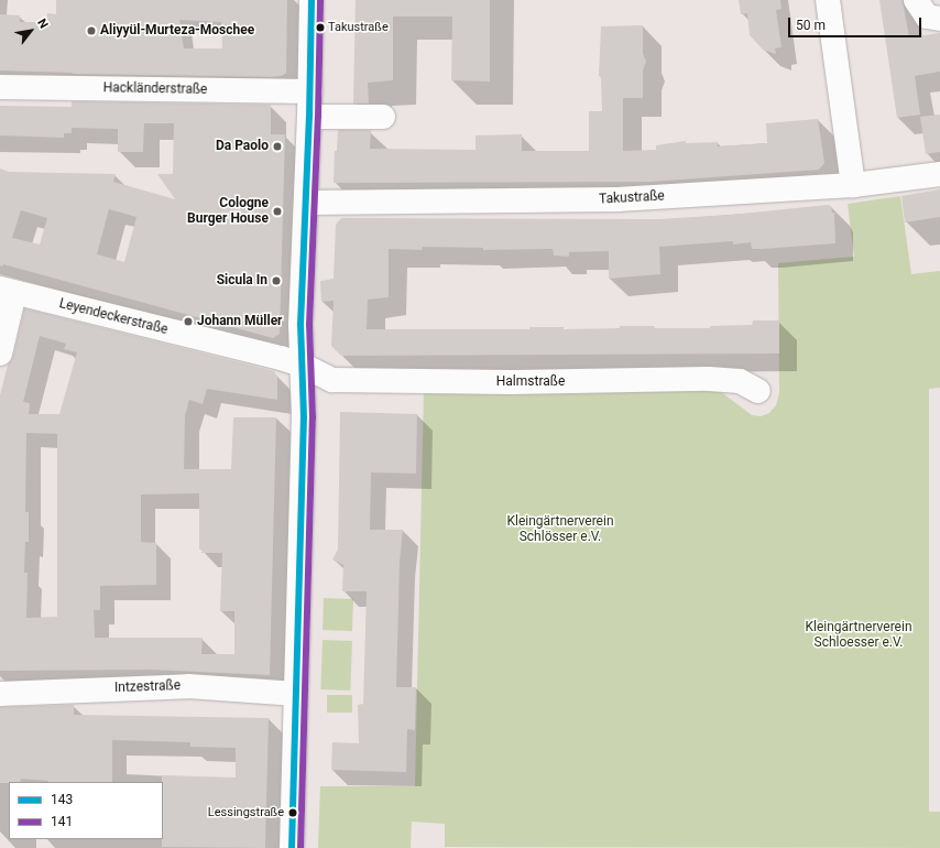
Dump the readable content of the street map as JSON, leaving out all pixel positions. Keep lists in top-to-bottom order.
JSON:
{
  "streets": {
    "street": [
      "Hackländerstraße",
      "Takustraße",
      "Leyendeckerstraße",
      "Halmstraße",
      "Intzestraße"
    ]
  },
  "crossings": [
    ["Leyendeckerstraße", "Halmstraße"]
  ],
  "parks": ["Kleingärtnerverein Schlösser e.V.", "Kleingärtnerverein Schloesser e.V."],
  "places": [
    "Takustraße",
    "Aliyyül-Murteza-Moschee",
    "Da Paolo",
    "Cologne Burger House",
    "Sicula In",
    "Johann Müller",
    "Lessingstraße"
  ],
  "lines": ["transit line 143", "transit line 141"],
  "legend": ["143", "141"],
  "scale_bar": "50 m",
  "north": "top right"
}
